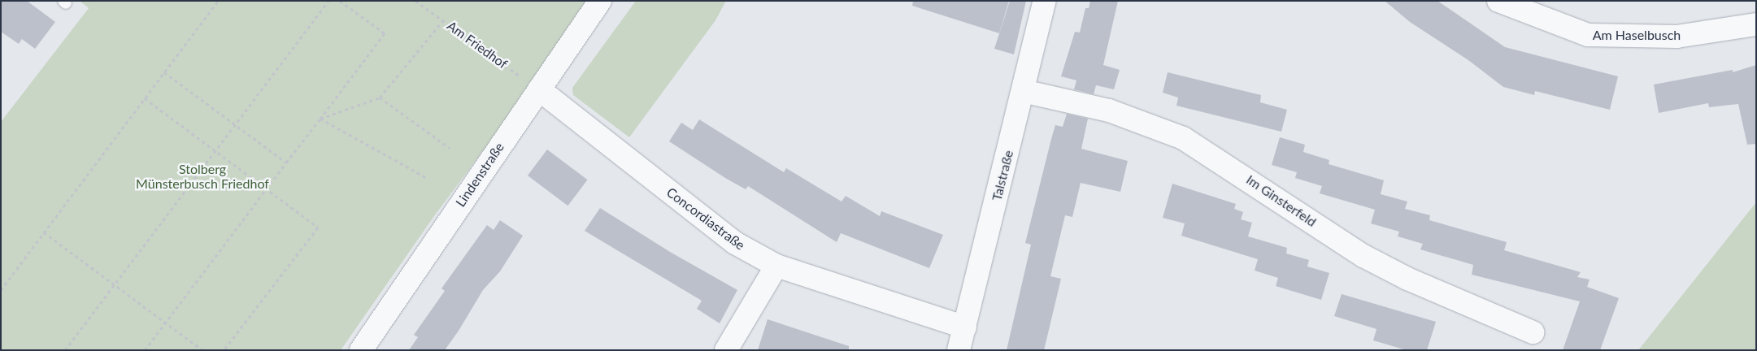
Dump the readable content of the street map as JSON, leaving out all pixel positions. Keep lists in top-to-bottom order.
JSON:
{
  "streets": {
    "street": [
      "Am Haselbusch",
      "Lindenstraße",
      "Talstraße",
      "Im Ginsterfeld",
      "Concordiastraße"
    ],
    "path": ["Am Friedhof"]
  },
  "crossings": [
    ["Am Friedhof", "Lindenstraße"],
    ["Am Friedhof", "Concordiastraße"],
    ["Lindenstraße", "Concordiastraße"],
    ["Talstraße", "Im Ginsterfeld"],
    ["Talstraße", "Concordiastraße"]
  ],
  "parks": ["Stolberg Münsterbusch Friedhof"]
}
